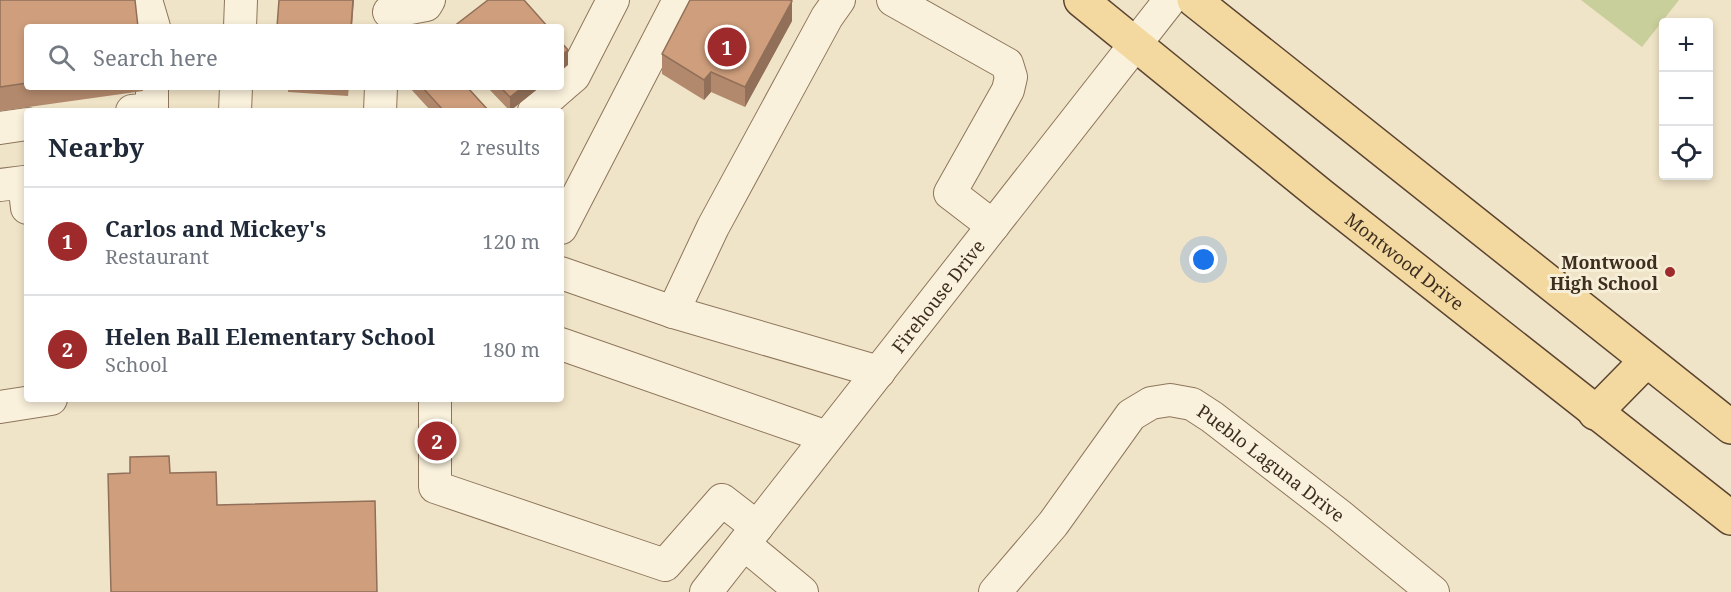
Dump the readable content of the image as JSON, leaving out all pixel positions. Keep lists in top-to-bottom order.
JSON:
{
  "streets": {
    "main road": ["Montwood Drive"],
    "street": ["Firehouse Drive", "Pueblo Laguna Drive"]
  },
  "crossings": [
    ["Montwood Drive", "Firehouse Drive"]
  ],
  "places": ["Montwood High School"],
  "page": {
    "map_buttons": ["+", "−"],
    "search": "Search here",
    "pins": ["1", "2"],
    "heading": ["Nearby", "2 results"],
    "list": [
      {
        "mark": "1",
        "name": "Carlos and Mickey's",
        "note": "Restaurant",
        "value": "120 m"
      },
      {
        "mark": "2",
        "name": "Helen Ball Elementary School",
        "note": "School",
        "value": "180 m"
      }
    ]
  }
}
